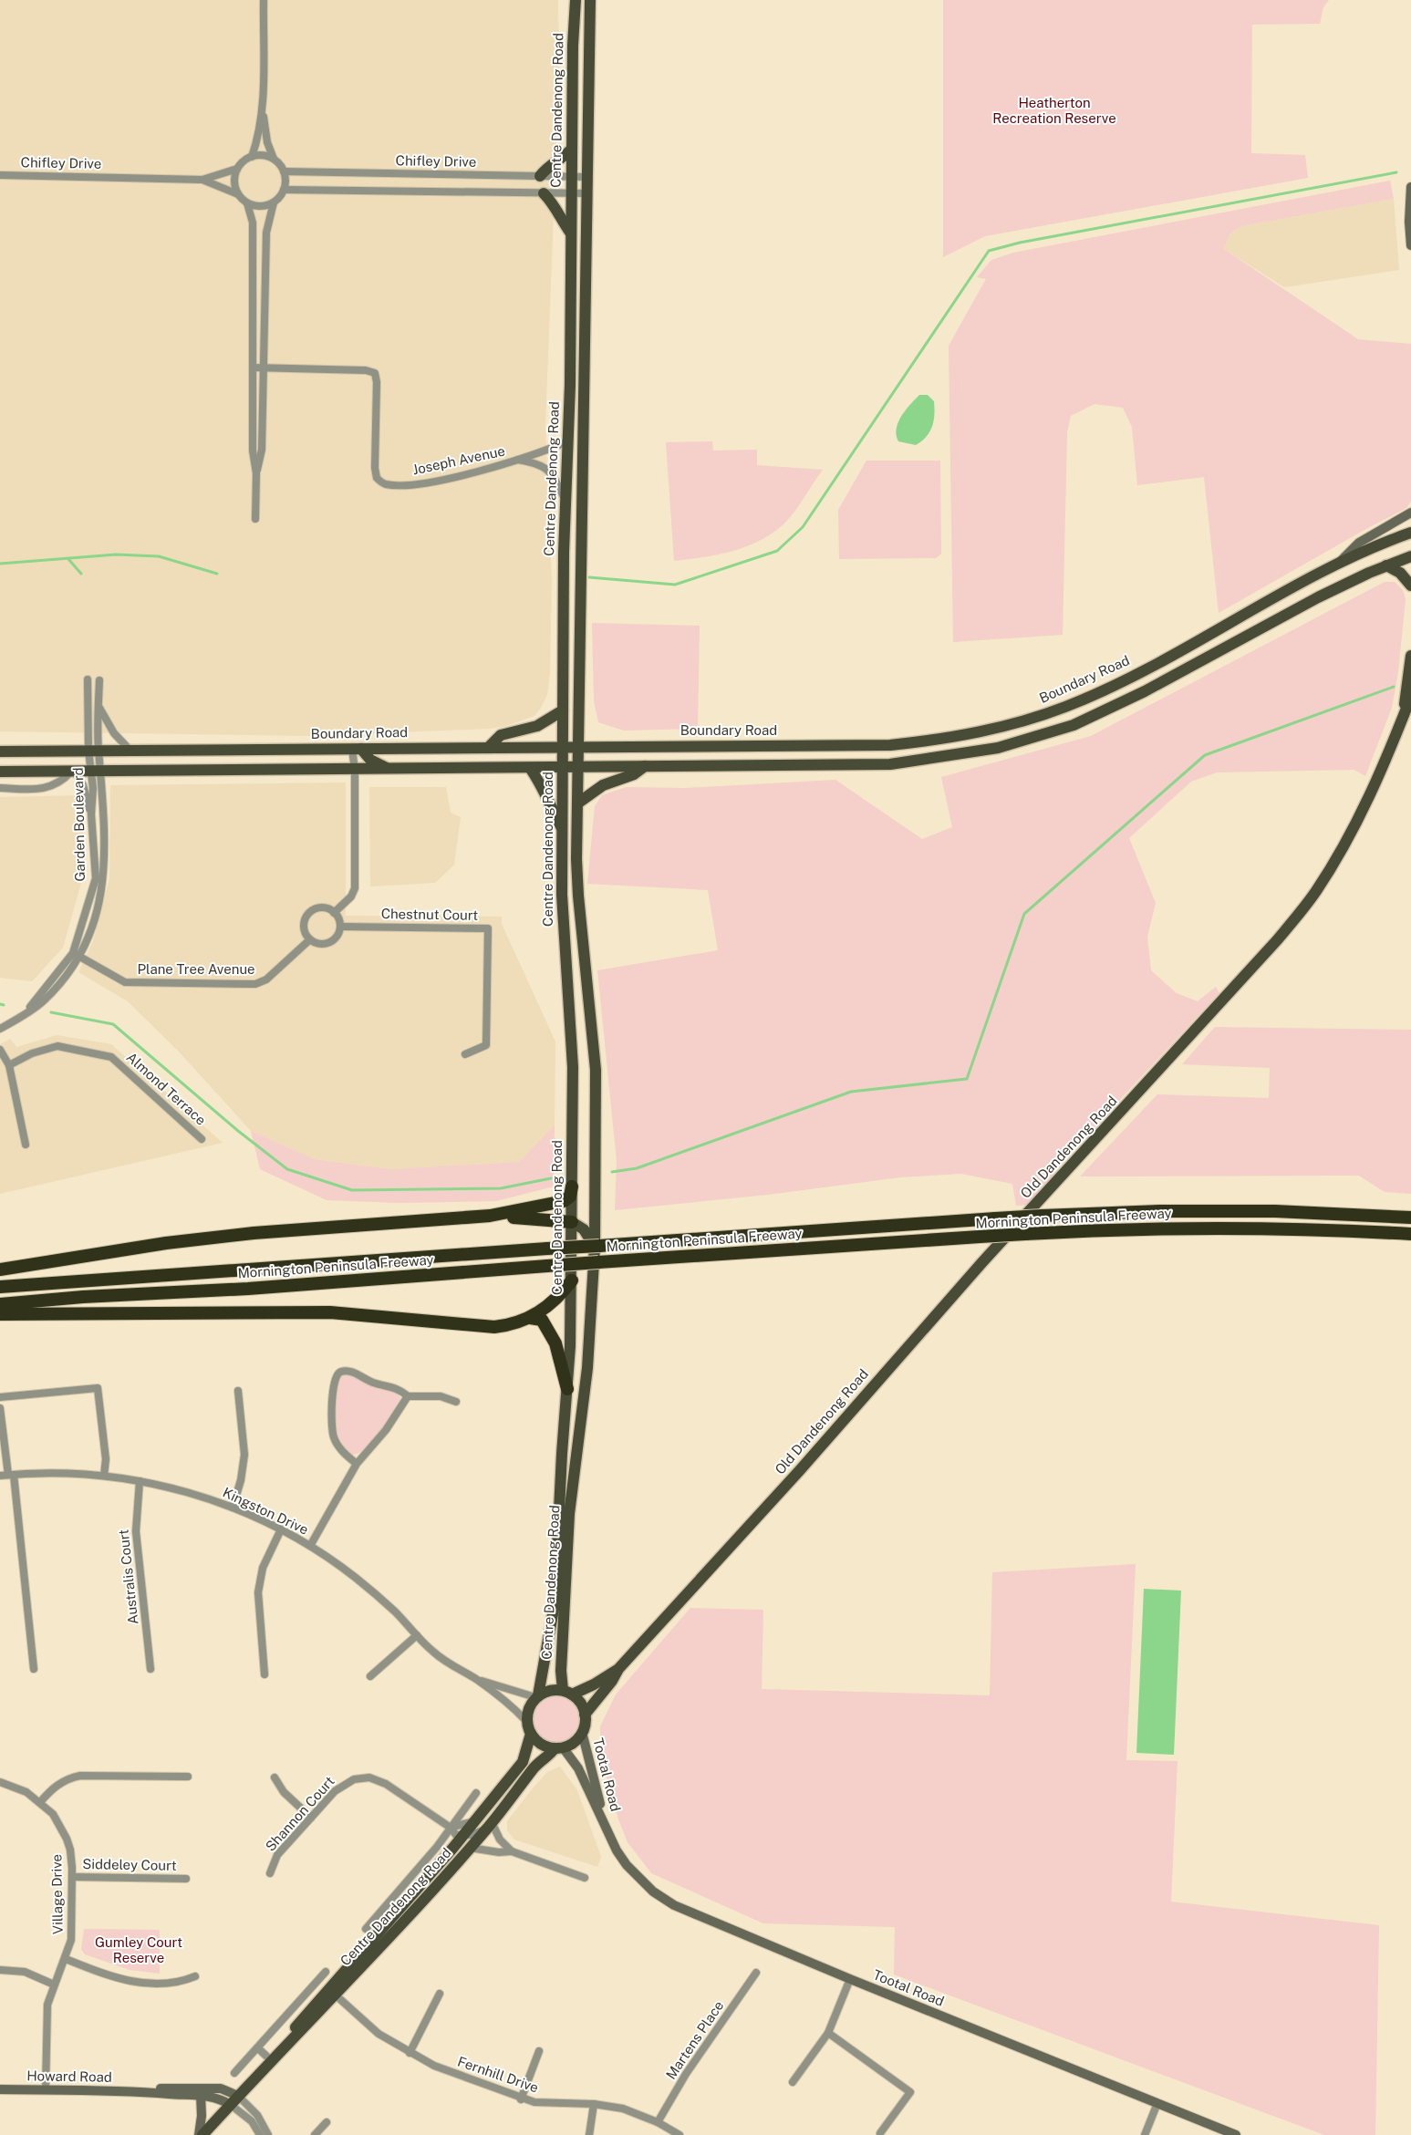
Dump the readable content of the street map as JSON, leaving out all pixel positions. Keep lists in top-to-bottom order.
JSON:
{
  "streets": {
    "highway": ["Mornington Peninsula Freeway"],
    "main road": [
      "Centre Dandenong Road",
      "Boundary Road",
      "Old Dandenong Road",
      "Tootal Road",
      "Howard Road"
    ],
    "street": [
      "Chifley Drive",
      "Joseph Avenue",
      "Garden Boulevard",
      "Chestnut Court",
      "Plane Tree Avenue",
      "Almond Terrace",
      "Kingston Drive",
      "Australis Court",
      "Shannon Court",
      "Siddeley Court",
      "Village Drive",
      "Martens Place",
      "Fernhill Drive"
    ]
  },
  "crossings": [
    ["Centre Dandenong Road", "Chifley Drive"],
    ["Centre Dandenong Road", "Joseph Avenue"],
    ["Centre Dandenong Road", "Boundary Road"],
    ["Centre Dandenong Road", "Old Dandenong Road"],
    ["Centre Dandenong Road", "Mornington Peninsula Freeway"],
    ["Centre Dandenong Road", "Kingston Drive"],
    ["Centre Dandenong Road", "Tootal Road"],
    ["Centre Dandenong Road", "Shannon Court"],
    ["Centre Dandenong Road", "Fernhill Drive"],
    ["Centre Dandenong Road", "Howard Road"],
    ["Boundary Road", "Garden Boulevard"],
    ["Garden Boulevard", "Plane Tree Avenue"],
    ["Chestnut Court", "Plane Tree Avenue"],
    ["Old Dandenong Road", "Kingston Drive"],
    ["Old Dandenong Road", "Tootal Road"],
    ["Kingston Drive", "Australis Court"],
    ["Kingston Drive", "Tootal Road"],
    ["Siddeley Court", "Village Drive"],
    ["Village Drive", "Howard Road"],
    ["Martens Place", "Fernhill Drive"]
  ],
  "parks": ["Heatherton Recreation Reserve", "Gumley Court Reserve"]
}
